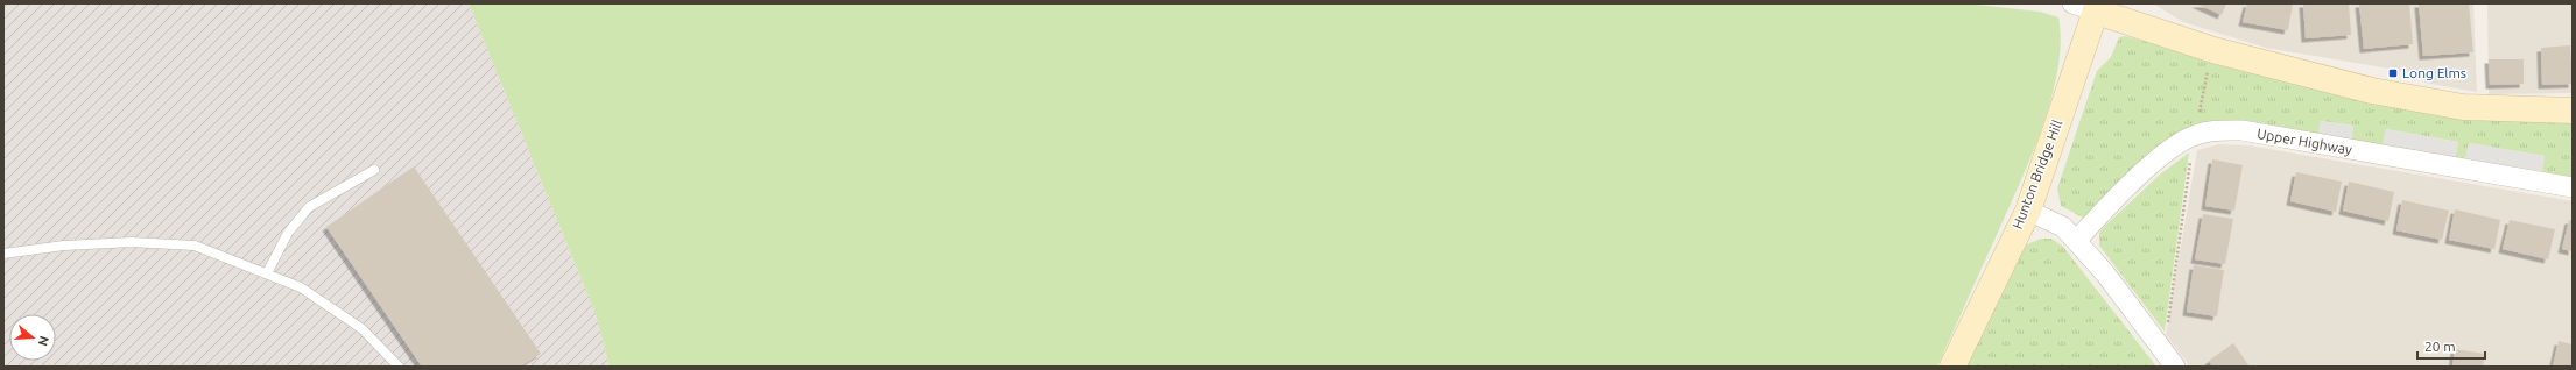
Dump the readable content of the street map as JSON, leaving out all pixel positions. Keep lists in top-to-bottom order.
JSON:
{
  "streets": {
    "street": ["Upper Highway", "Hunton Bridge Hill"]
  },
  "places": {
    "transit": ["Long Elms"]
  },
  "scale_bar": "20 m",
  "north": "right"
}
